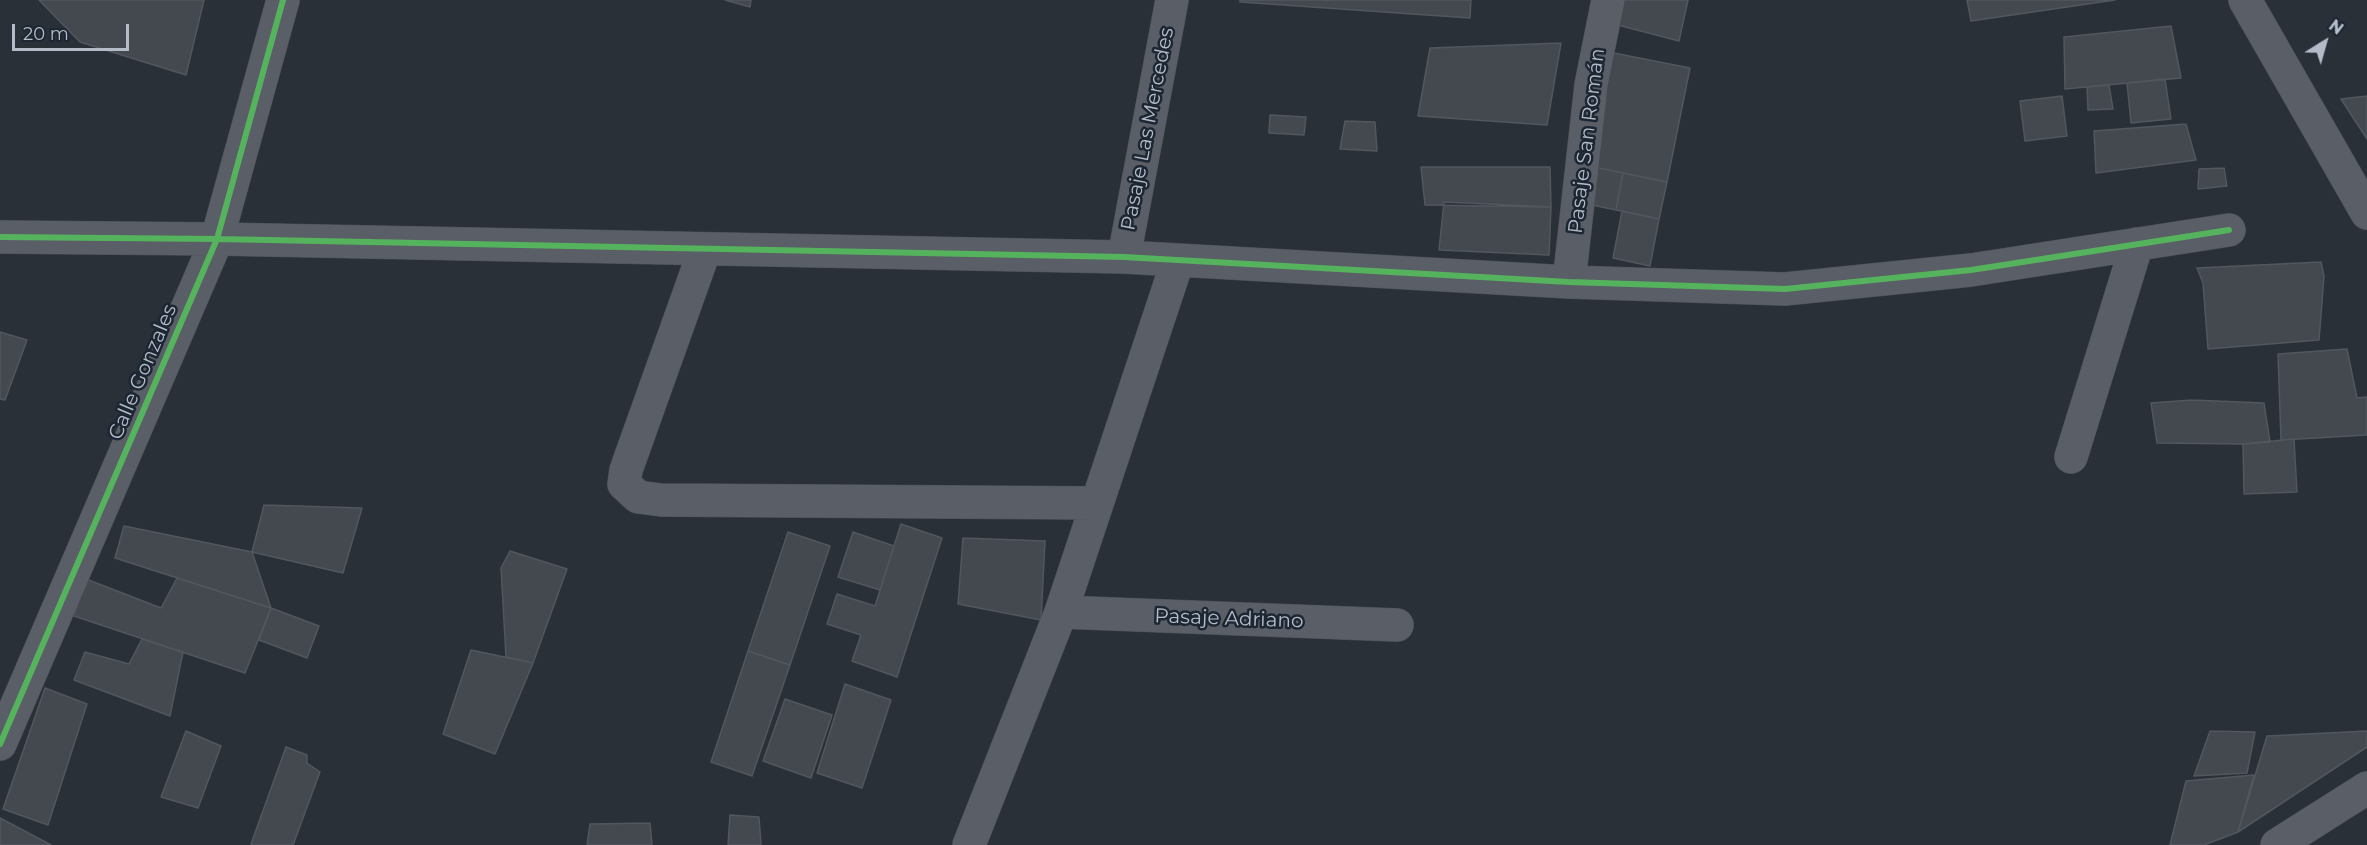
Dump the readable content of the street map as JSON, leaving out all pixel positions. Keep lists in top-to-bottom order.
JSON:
{
  "streets": {
    "street": [
      "Pasaje Las Mercedes",
      "Pasaje San Román",
      "Calle Gonzales",
      "Pasaje Adriano"
    ]
  },
  "scale_bar": "20 m",
  "north": "top right"
}
